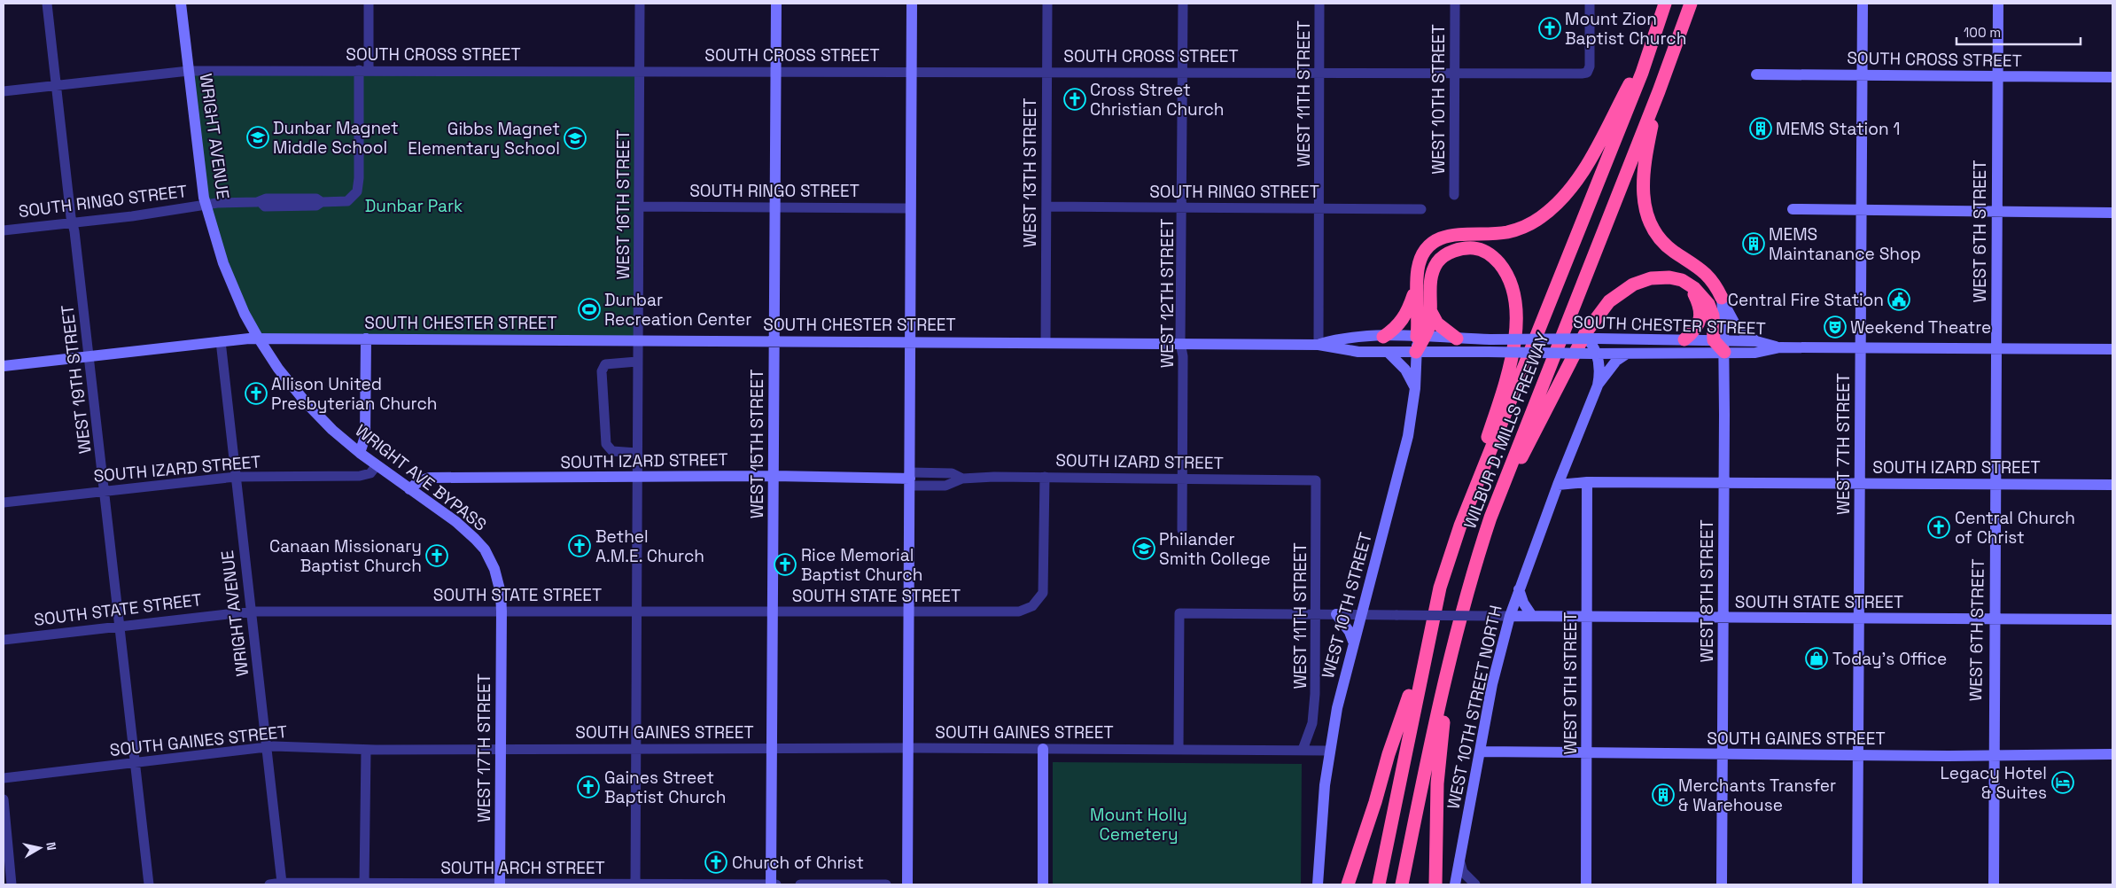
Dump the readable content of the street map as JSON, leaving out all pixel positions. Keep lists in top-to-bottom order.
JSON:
{
  "streets": {
    "highway": ["WILBUR D. MILLS FREEWAY"],
    "street": [
      "SOUTH CROSS STREET",
      "WEST 11TH STREET",
      "WEST 10TH STREET",
      "WRIGHT AVENUE",
      "WEST 13TH STREET",
      "SOUTH RINGO STREET",
      "WEST 16TH STREET",
      "WEST 6TH STREET",
      "WEST 12TH STREET",
      "SOUTH CHESTER STREET",
      "WEST 19TH STREET",
      "WEST 15TH STREET",
      "WEST 7TH STREET",
      "SOUTH IZARD STREET",
      "WRIGHT AVE BYPASS",
      "WEST 8TH STREET",
      "SOUTH STATE STREET",
      "WEST 9TH STREET",
      "WEST 10TH STREET NORTH",
      "SOUTH GAINES STREET",
      "WEST 17TH STREET",
      "SOUTH ARCH STREET"
    ]
  },
  "crossings": [
    ["SOUTH CROSS STREET", "WEST 11TH STREET"],
    ["SOUTH CROSS STREET", "WEST 10TH STREET"],
    ["SOUTH CROSS STREET", "WRIGHT AVENUE"],
    ["SOUTH CROSS STREET", "WEST 13TH STREET"],
    ["SOUTH CROSS STREET", "SOUTH RINGO STREET"],
    ["SOUTH CROSS STREET", "WEST 16TH STREET"],
    ["SOUTH CROSS STREET", "WEST 6TH STREET"],
    ["SOUTH CROSS STREET", "WEST 12TH STREET"],
    ["SOUTH CROSS STREET", "WEST 19TH STREET"],
    ["SOUTH CROSS STREET", "WEST 15TH STREET"],
    ["SOUTH CROSS STREET", "WEST 7TH STREET"],
    ["WEST 11TH STREET", "SOUTH RINGO STREET"],
    ["WEST 11TH STREET", "SOUTH CHESTER STREET"],
    ["WEST 11TH STREET", "SOUTH IZARD STREET"],
    ["WEST 11TH STREET", "SOUTH STATE STREET"],
    ["WEST 11TH STREET", "SOUTH GAINES STREET"],
    ["WEST 10TH STREET", "SOUTH CHESTER STREET"],
    ["WEST 10TH STREET", "SOUTH STATE STREET"],
    ["WEST 10TH STREET", "SOUTH GAINES STREET"],
    ["WRIGHT AVENUE", "SOUTH RINGO STREET"],
    ["WRIGHT AVENUE", "SOUTH CHESTER STREET"],
    ["WRIGHT AVENUE", "SOUTH IZARD STREET"],
    ["WRIGHT AVENUE", "WRIGHT AVE BYPASS"],
    ["WRIGHT AVENUE", "SOUTH STATE STREET"],
    ["WRIGHT AVENUE", "SOUTH GAINES STREET"],
    ["WRIGHT AVENUE", "SOUTH ARCH STREET"],
    ["WEST 13TH STREET", "SOUTH RINGO STREET"],
    ["WEST 13TH STREET", "SOUTH CHESTER STREET"],
    ["SOUTH RINGO STREET", "WEST 16TH STREET"],
    ["SOUTH RINGO STREET", "WEST 12TH STREET"],
    ["SOUTH RINGO STREET", "WEST 19TH STREET"],
    ["SOUTH RINGO STREET", "WEST 15TH STREET"],
    ["WEST 16TH STREET", "SOUTH CHESTER STREET"],
    ["WEST 16TH STREET", "SOUTH IZARD STREET"],
    ["WEST 16TH STREET", "SOUTH STATE STREET"],
    ["WEST 16TH STREET", "SOUTH GAINES STREET"],
    ["WEST 16TH STREET", "SOUTH ARCH STREET"],
    ["WEST 6TH STREET", "SOUTH CHESTER STREET"],
    ["WEST 6TH STREET", "SOUTH IZARD STREET"],
    ["WEST 6TH STREET", "SOUTH STATE STREET"],
    ["WEST 6TH STREET", "SOUTH GAINES STREET"],
    ["WEST 12TH STREET", "SOUTH CHESTER STREET"],
    ["WEST 12TH STREET", "SOUTH IZARD STREET"],
    ["SOUTH CHESTER STREET", "WEST 19TH STREET"],
    ["SOUTH CHESTER STREET", "WEST 15TH STREET"],
    ["SOUTH CHESTER STREET", "WEST 7TH STREET"],
    ["SOUTH CHESTER STREET", "WRIGHT AVE BYPASS"],
    ["SOUTH CHESTER STREET", "WEST 8TH STREET"],
    ["WEST 19TH STREET", "SOUTH IZARD STREET"],
    ["WEST 19TH STREET", "SOUTH STATE STREET"],
    ["WEST 19TH STREET", "SOUTH GAINES STREET"],
    ["WEST 15TH STREET", "SOUTH IZARD STREET"],
    ["WEST 15TH STREET", "SOUTH STATE STREET"],
    ["WEST 15TH STREET", "SOUTH GAINES STREET"],
    ["WEST 15TH STREET", "SOUTH ARCH STREET"],
    ["WEST 7TH STREET", "SOUTH IZARD STREET"],
    ["WEST 7TH STREET", "SOUTH STATE STREET"],
    ["WEST 7TH STREET", "SOUTH GAINES STREET"],
    ["SOUTH IZARD STREET", "WRIGHT AVE BYPASS"],
    ["SOUTH IZARD STREET", "WEST 8TH STREET"],
    ["SOUTH IZARD STREET", "SOUTH STATE STREET"],
    ["SOUTH IZARD STREET", "WEST 9TH STREET"],
    ["SOUTH IZARD STREET", "WEST 10TH STREET NORTH"],
    ["WRIGHT AVE BYPASS", "SOUTH STATE STREET"],
    ["WRIGHT AVE BYPASS", "WEST 17TH STREET"],
    ["WEST 8TH STREET", "SOUTH STATE STREET"],
    ["WEST 8TH STREET", "SOUTH GAINES STREET"],
    ["SOUTH STATE STREET", "WEST 9TH STREET"],
    ["SOUTH STATE STREET", "WEST 10TH STREET NORTH"],
    ["SOUTH STATE STREET", "SOUTH GAINES STREET"],
    ["SOUTH STATE STREET", "WEST 17TH STREET"],
    ["WEST 9TH STREET", "SOUTH GAINES STREET"],
    ["WEST 10TH STREET NORTH", "SOUTH GAINES STREET"],
    ["SOUTH GAINES STREET", "WEST 17TH STREET"],
    ["WEST 17TH STREET", "SOUTH ARCH STREET"]
  ],
  "parks": ["Dunbar Park", "Mount Holly Cemetery"],
  "places": {
    "church": [
      "Mount Zion Baptist Church",
      "Cross Street Christian Church",
      "Allison United Presbyterian Church",
      "Central Church of Christ",
      "Bethel A.M.E. Church",
      "Canaan Missionary Baptist Church",
      "Rice Memorial Baptist Church",
      "Gaines Street Baptist Church",
      "Church of Christ"
    ],
    "building": ["MEMS Station 1", "MEMS Maintanance Shop", "Merchants Transfer & Warehouse"],
    "school or university": ["Dunbar Magnet Middle School", "Gibbs Magnet Elementary School", "Philander Smith College"],
    "public building": ["Central Fire Station"],
    "sports": ["Dunbar Recreation Center"],
    "theatre": ["Weekend Theatre"],
    "shop": ["Today's Office"],
    "hotel": ["Legacy Hotel & Suites"]
  },
  "scale_bar": "100 m",
  "north": "right"
}
